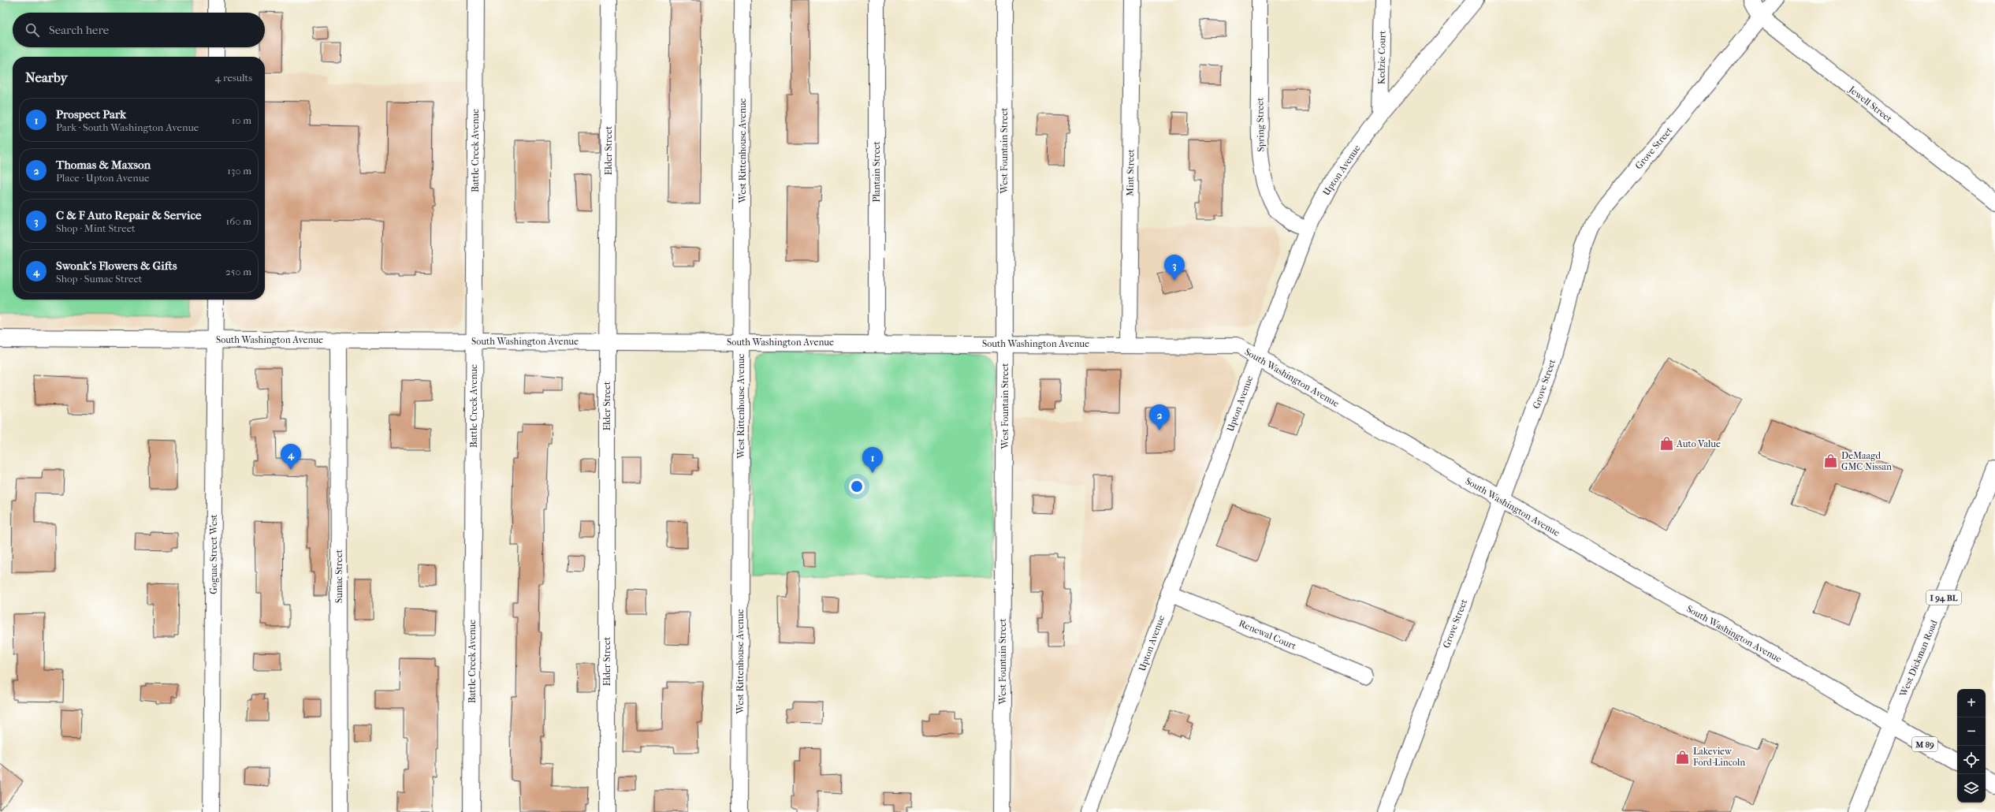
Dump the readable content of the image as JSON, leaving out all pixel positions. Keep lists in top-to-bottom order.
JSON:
{
  "streets": {
    "main road": [
      "South Washington Avenue",
      "I 94 BL",
      "West Dickman Road",
      "M 89"
    ],
    "street": [
      "Kedzie Court",
      "Jewell Street",
      "Spring Street",
      "Grove Street",
      "Battle Creek Avenue",
      "Elder Street",
      "West Rittenhouse Avenue",
      "West Fountain Street",
      "Upton Avenue",
      "Plantain Street",
      "Mint Street",
      "Goguac Street West",
      "Sumac Street",
      "Renewal Court"
    ]
  },
  "crossings": [
    ["Kedzie Court", "Upton Avenue"],
    ["Jewell Street", "Grove Street"],
    ["Spring Street", "Upton Avenue"],
    ["Grove Street", "South Washington Avenue"],
    ["Battle Creek Avenue", "South Washington Avenue"],
    ["Elder Street", "South Washington Avenue"],
    ["West Rittenhouse Avenue", "South Washington Avenue"],
    ["West Fountain Street", "South Washington Avenue"],
    ["Upton Avenue", "South Washington Avenue"],
    ["Upton Avenue", "Renewal Court"],
    ["Plantain Street", "South Washington Avenue"],
    ["Mint Street", "South Washington Avenue"],
    ["South Washington Avenue", "Goguac Street West"],
    ["South Washington Avenue", "Sumac Street"],
    ["South Washington Avenue", "West Dickman Road"]
  ],
  "places": {
    "shop": ["Auto Value", "DeMaagd GMC Nissan", "Lakeview Ford-Lincoln"]
  },
  "page": {
    "search": "Search here",
    "heading": ["Nearby", "4 results"],
    "list": [
      {
        "mark": "1",
        "name": "Prospect Park",
        "note": "Park · South Washington Avenue",
        "value": "10 m"
      },
      {
        "mark": "2",
        "name": "Thomas & Maxson",
        "note": "Place · Upton Avenue",
        "value": "130 m"
      },
      {
        "mark": "3",
        "name": "C & F Auto Repair & Service",
        "note": "Shop · Mint Street",
        "value": "160 m"
      },
      {
        "mark": "4",
        "name": "Swonk's Flowers & Gifts",
        "note": "Shop · Sumac Street",
        "value": "250 m"
      }
    ],
    "pins": [
      "3",
      "2",
      "4",
      "1"
    ],
    "map_buttons": ["+", "−"]
  }
}
